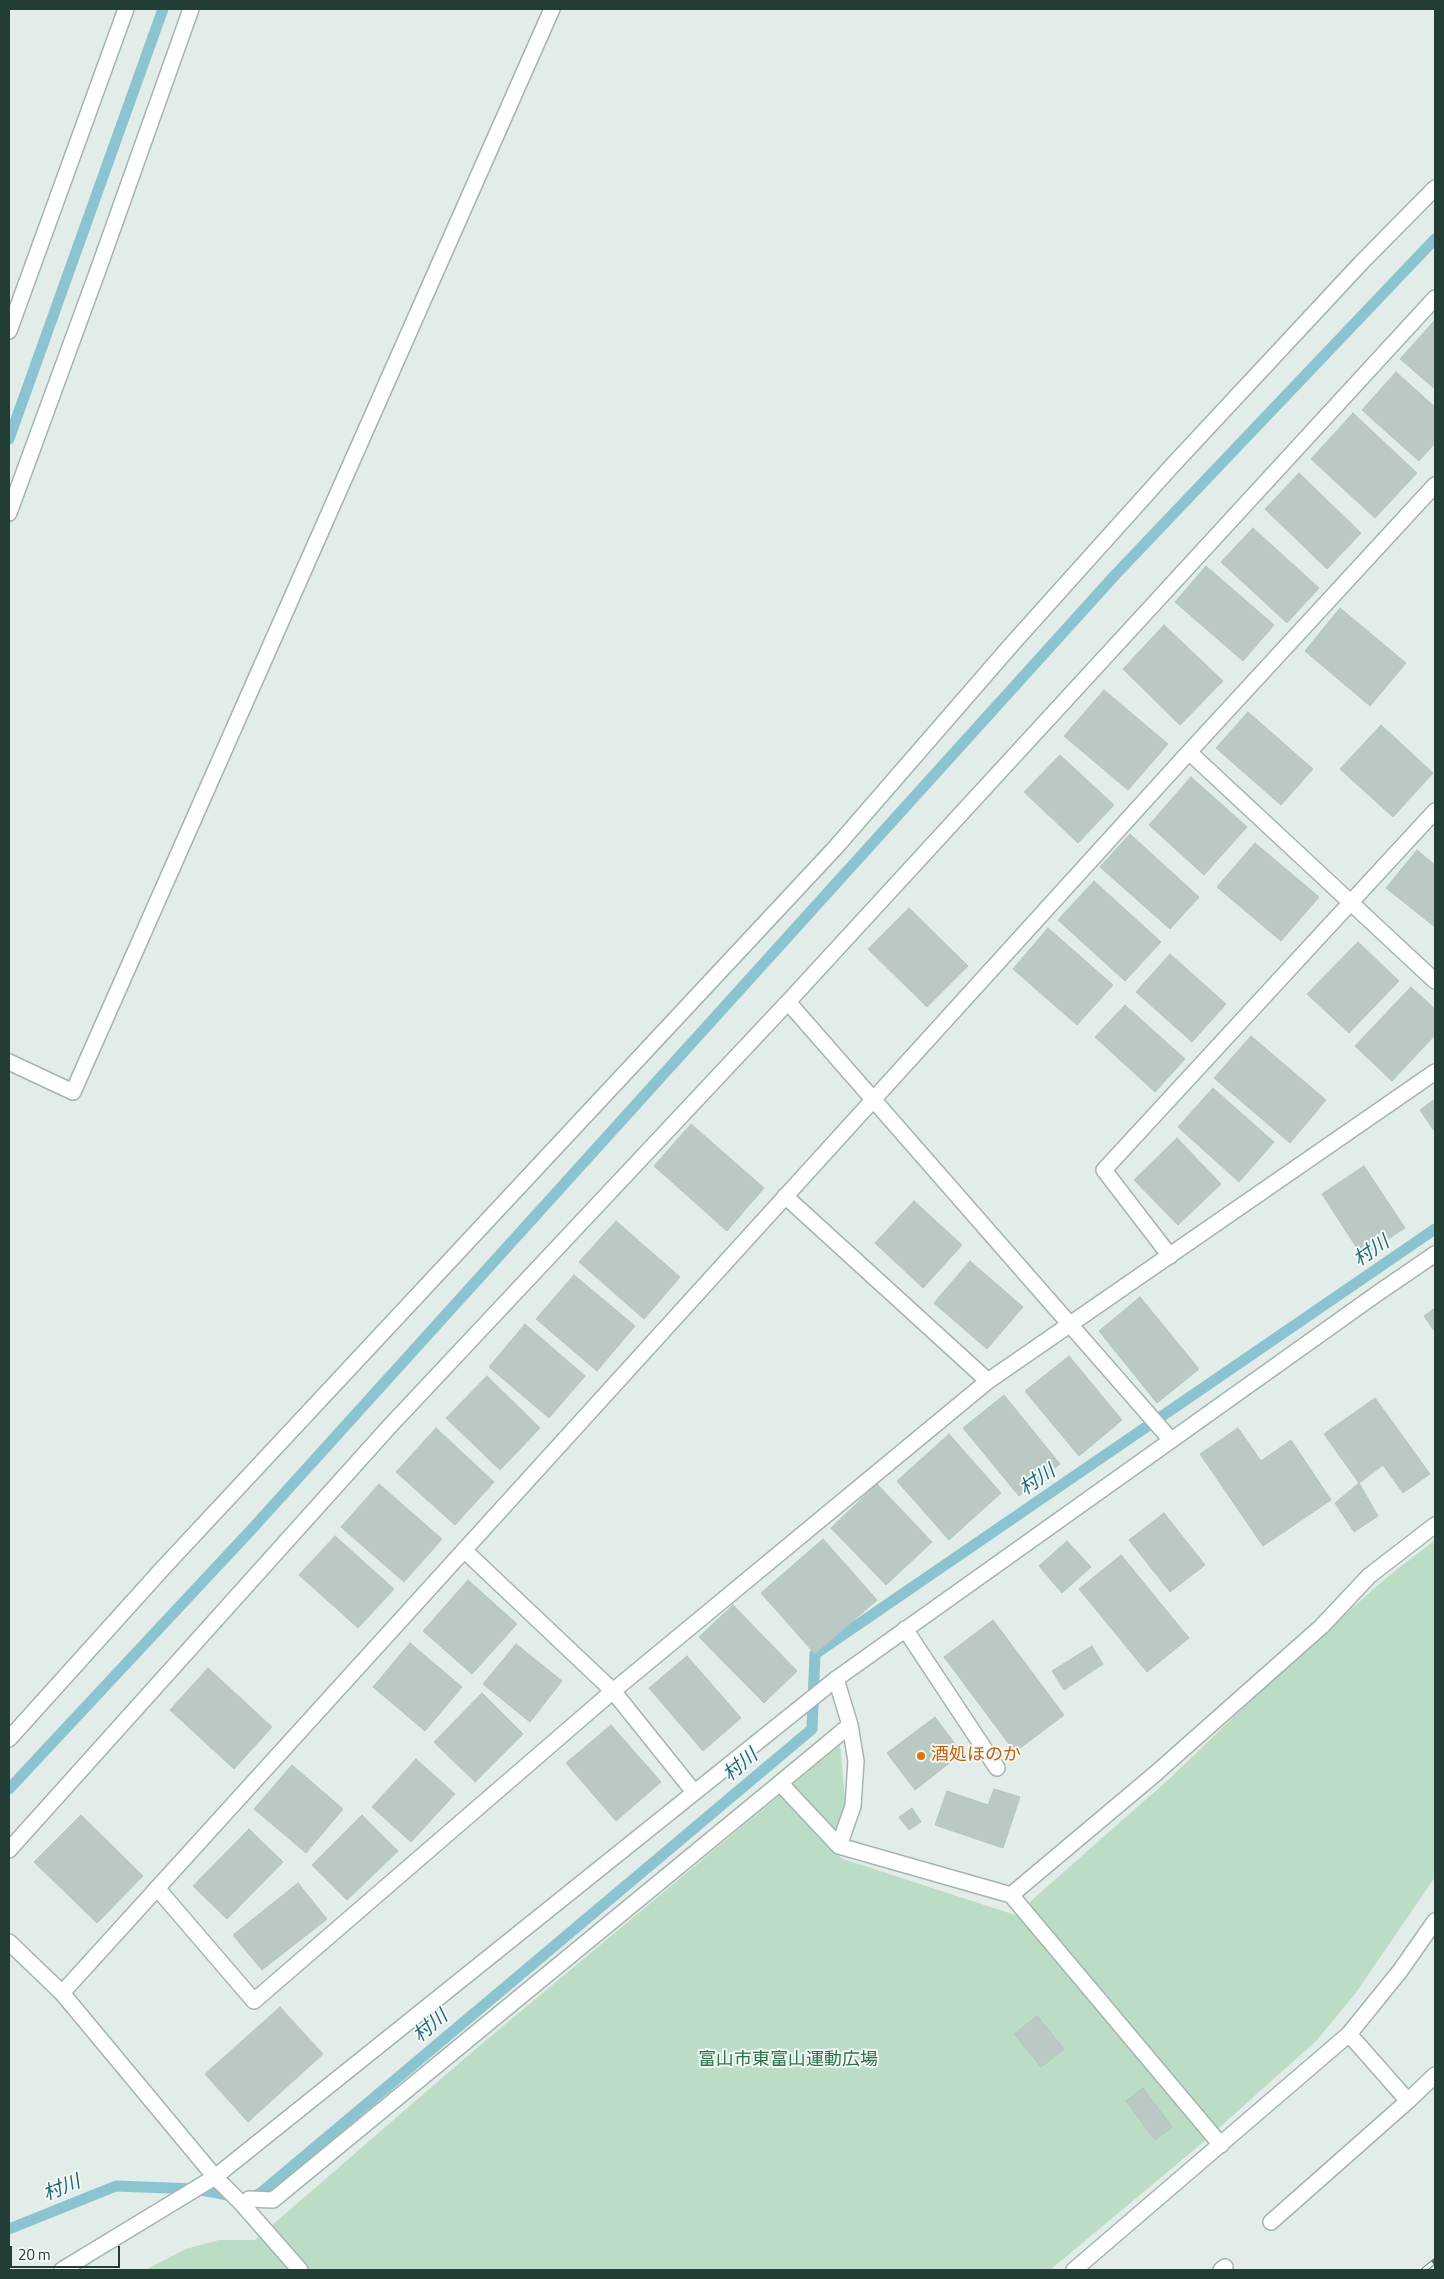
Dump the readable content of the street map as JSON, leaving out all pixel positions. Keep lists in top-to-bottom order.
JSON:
{
  "water": ["村川"],
  "parks": ["富山市東富山運動広場"],
  "places": ["酒処ほのか"],
  "scale_bar": "20 m"
}
